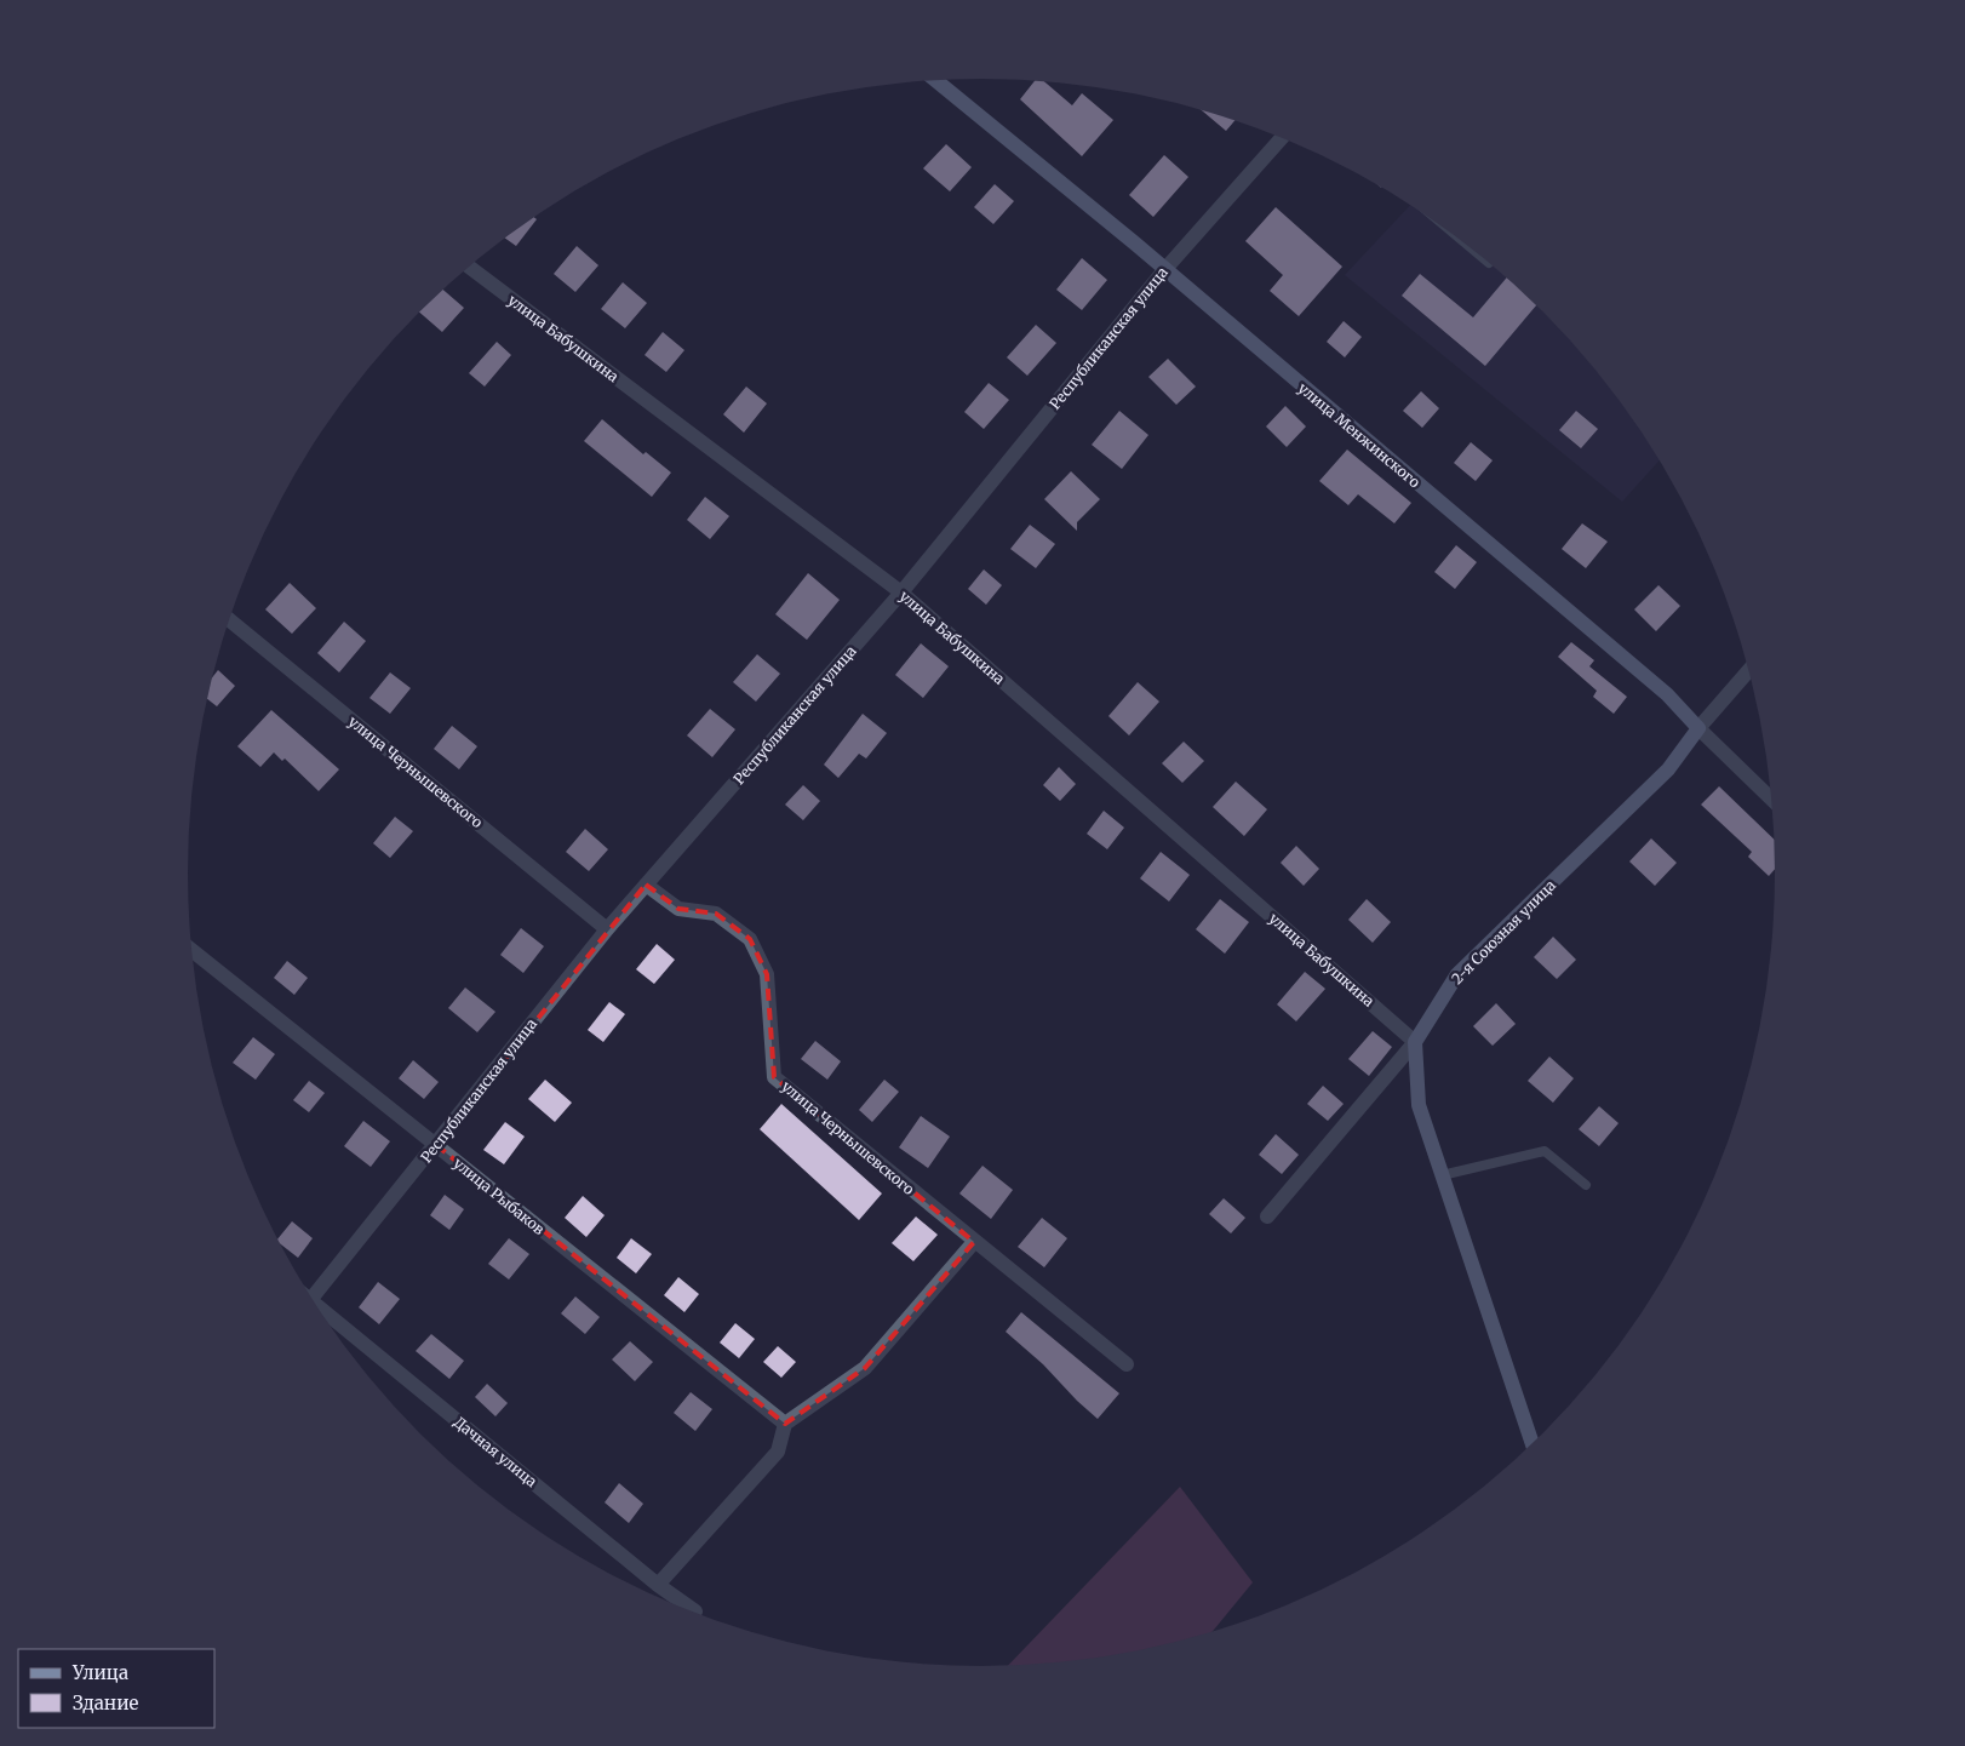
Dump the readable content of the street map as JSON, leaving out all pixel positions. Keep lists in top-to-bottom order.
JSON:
{
  "streets": {
    "main road": ["улица Менжинского", "2-я Союзная улица"],
    "street": [
      "улица Бабушкина",
      "Республиканская улица",
      "улица Чернышевского",
      "улица Рыбаков",
      "Дачная улица"
    ]
  },
  "crossings": [
    ["улица Бабушкина", "Республиканская улица"],
    ["улица Бабушкина", "2-я Союзная улица"],
    ["Республиканская улица", "улица Менжинского"],
    ["Республиканская улица", "улица Чернышевского"],
    ["Республиканская улица", "улица Рыбаков"],
    ["улица Менжинского", "2-я Союзная улица"]
  ],
  "legend": ["Улица", "Здание"]
}
